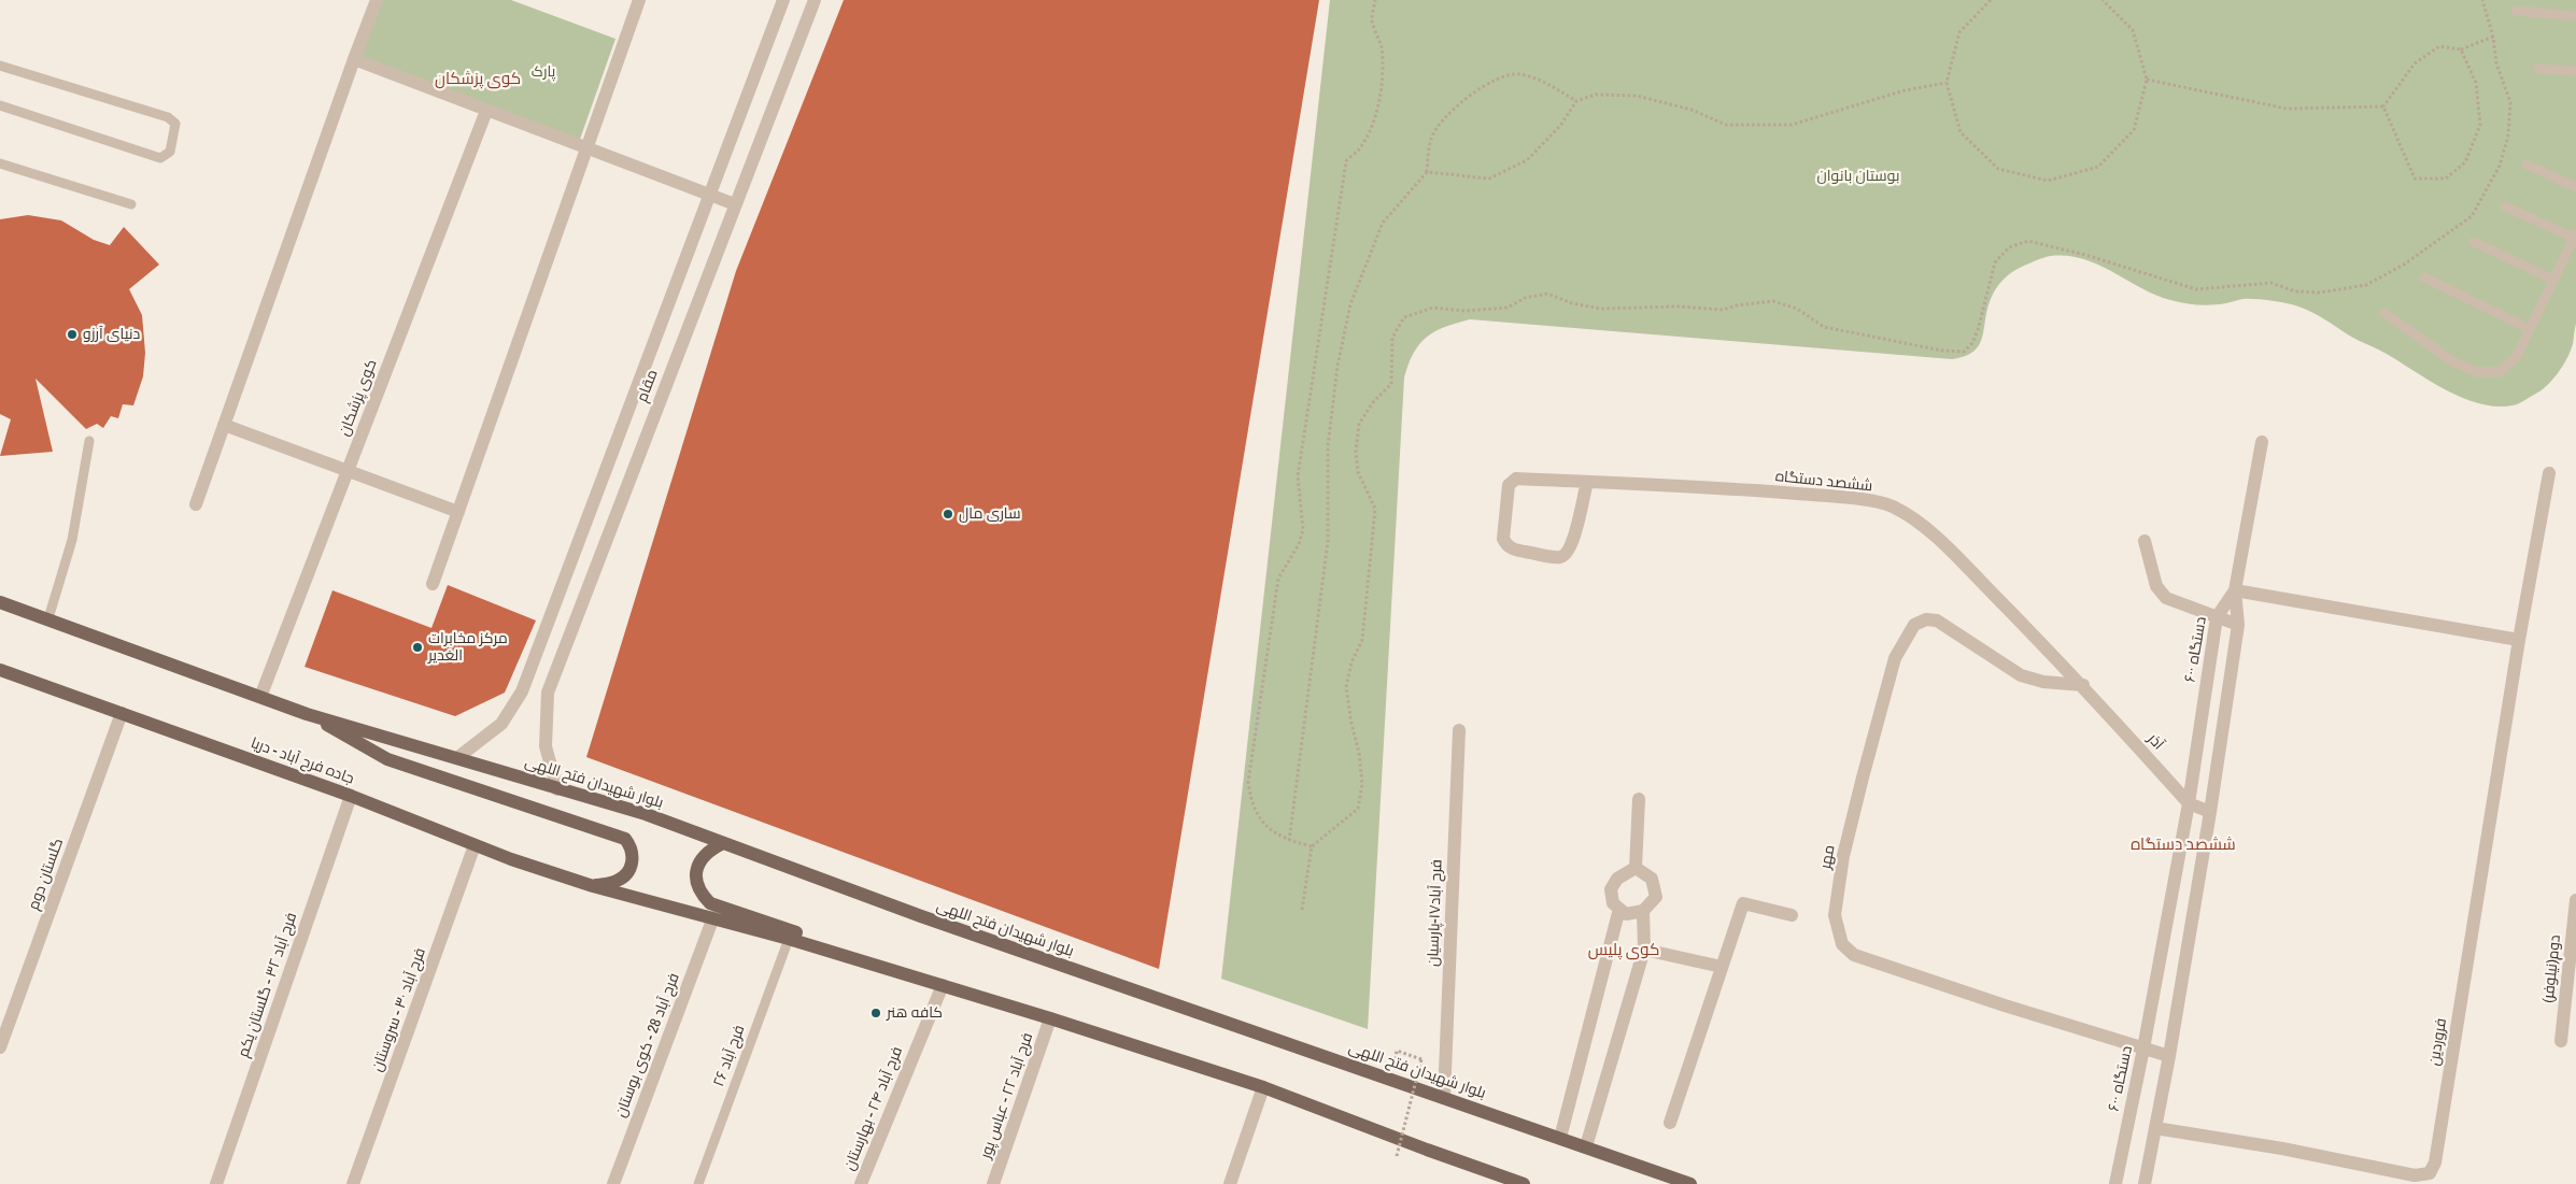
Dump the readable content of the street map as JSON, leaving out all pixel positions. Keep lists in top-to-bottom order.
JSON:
{
  "streets": {
    "main road": ["جاده فرح آباد - دریا", "بلوار شهیدان فتح اللهی"],
    "street": [
      "مقام",
      "کوی پزشکان",
      "ششصد دستگاه",
      "۶۰۰ دستگاه",
      "آذر",
      "مهر",
      "گلستان دوم",
      "فرح آباد۱۷-پارسیان",
      "دوم(نیلوفر)",
      "فرح آباد ۳۲ - گلستان یکم",
      "فرح آباد ۳۰ - سروستان",
      "فروردین",
      "فرح آباد 28 - کوی بوستان",
      "فرح آباد ۲۲ - عباس پور",
      "فرح آباد ۲۴ - بهارستان"
    ],
    "lane": ["فرح آباد ۲۶"]
  },
  "crossings": [
    ["مقام", "بلوار شهیدان فتح اللهی"],
    ["ششصد دستگاه", "آذر"],
    ["ششصد دستگاه", "مهر"],
    ["۶۰۰ دستگاه", "آذر"],
    ["۶۰۰ دستگاه", "مهر"],
    ["آذر", "مهر"],
    ["جاده فرح آباد - دریا", "گلستان دوم"],
    ["جاده فرح آباد - دریا", "فرح آباد ۳۲ - گلستان یکم"],
    ["جاده فرح آباد - دریا", "فرح آباد ۳۰ - سروستان"],
    ["بلوار شهیدان فتح اللهی", "فرح آباد۱۷-پارسیان"]
  ],
  "districts": ["کوی پزشکان", "ششصد دستگاه", "کوی پلیس"],
  "parks": ["پارک", "بوستان بانوان"],
  "places": [
    "دنیای آرزو",
    "ساری مال",
    "مرکز مخابرات الغدیر",
    "کافه هنر"
  ]
}
